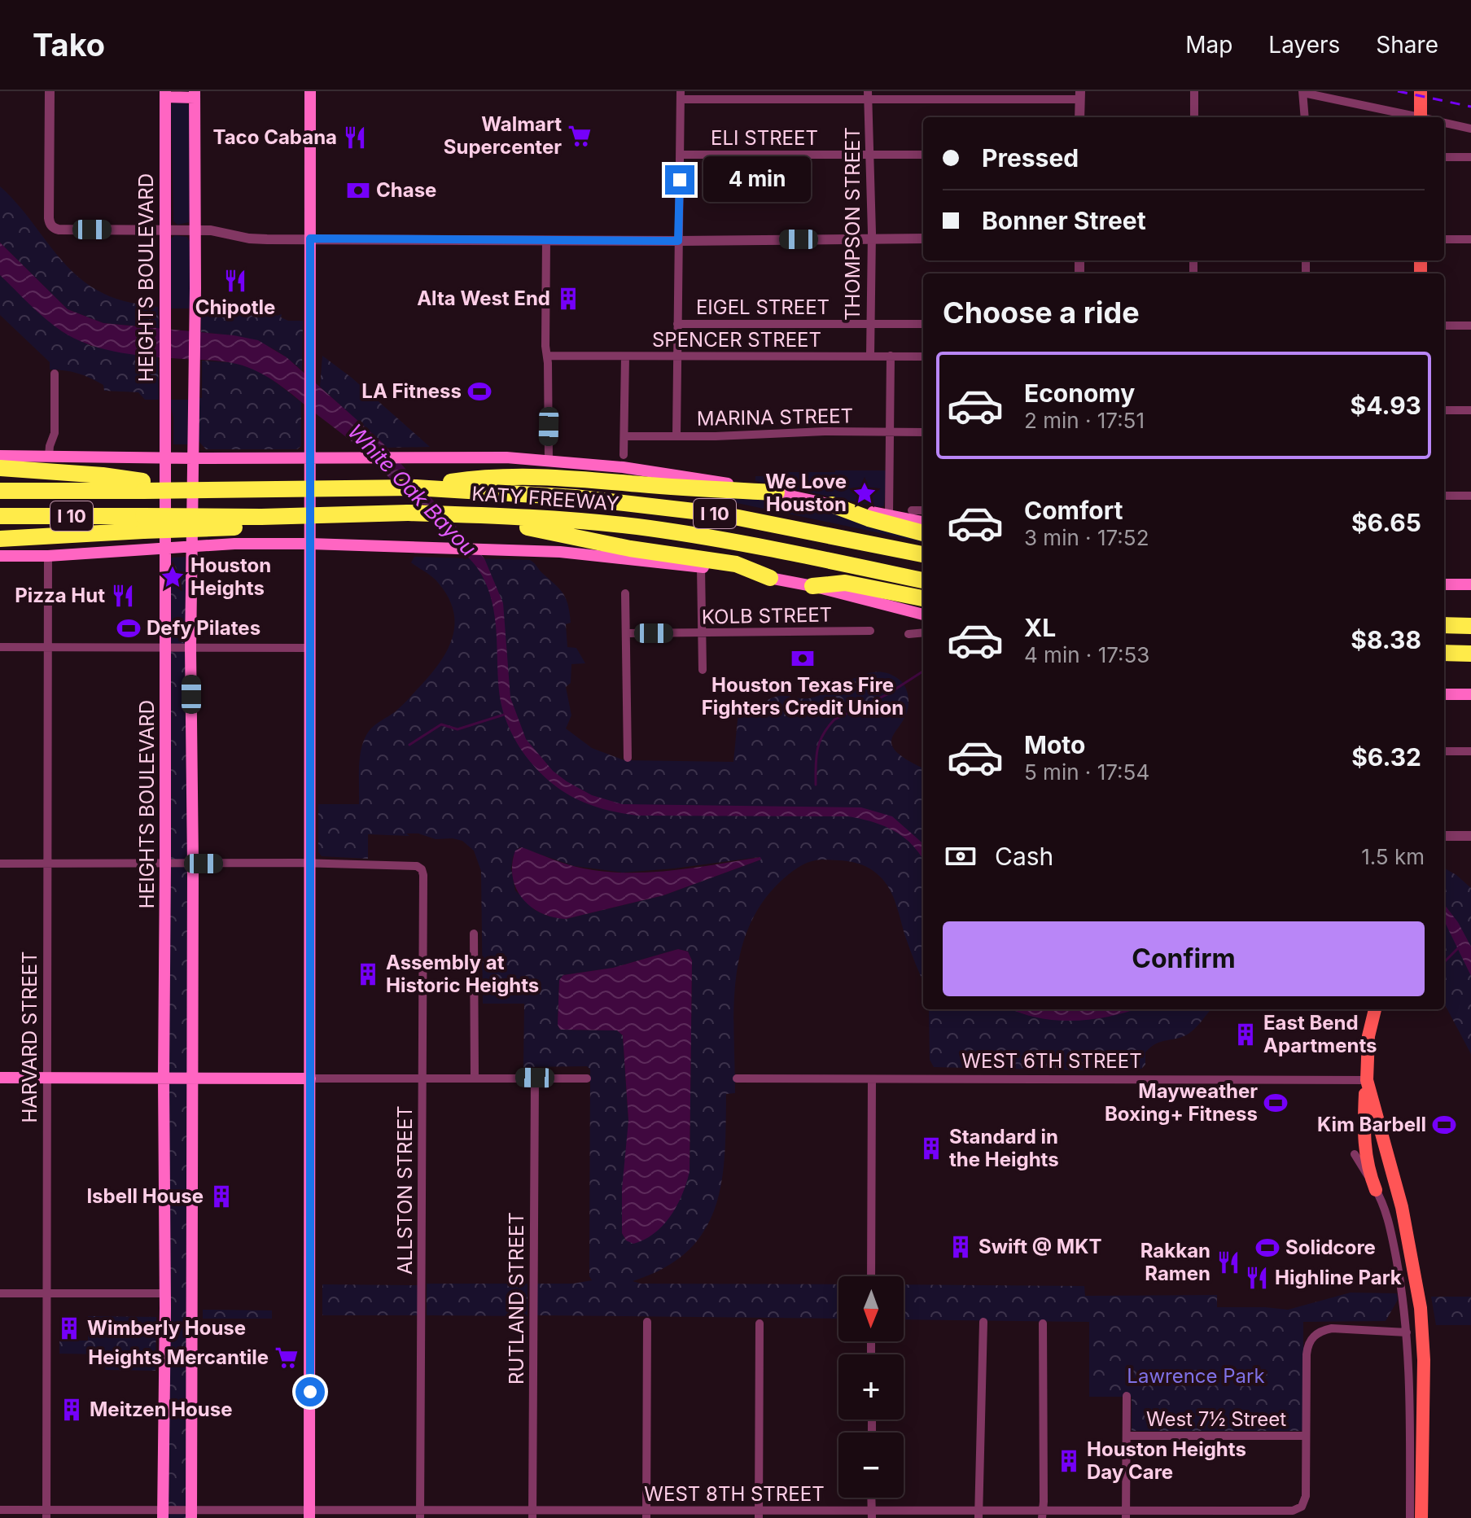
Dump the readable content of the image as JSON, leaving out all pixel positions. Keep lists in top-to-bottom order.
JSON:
{
  "streets": {
    "highway": ["KATY FREEWAY", "I 10"],
    "main road": ["HEIGHTS BOULEVARD"],
    "street": [
      "ELI STREET",
      "THOMPSON STREET",
      "EIGEL STREET",
      "SPENCER STREET",
      "MARINA STREET",
      "KOLB STREET",
      "HARVARD STREET",
      "WEST 6TH STREET",
      "ALLSTON STREET",
      "RUTLAND STREET",
      "West 7½ Street",
      "WEST 8TH STREET"
    ]
  },
  "crossings": [
    ["ELI STREET", "THOMPSON STREET"],
    ["THOMPSON STREET", "EIGEL STREET"],
    ["THOMPSON STREET", "SPENCER STREET"],
    ["HEIGHTS BOULEVARD", "WEST 8TH STREET"],
    ["KATY FREEWAY", "I 10"],
    ["HARVARD STREET", "WEST 8TH STREET"],
    ["ALLSTON STREET", "WEST 8TH STREET"],
    ["RUTLAND STREET", "WEST 8TH STREET"],
    ["West 7½ Street", "WEST 8TH STREET"]
  ],
  "water": ["White Oak Bayou"],
  "parks": ["Lawrence Park"],
  "places": {
    "supermarket": ["Walmart Supercenter", "Heights Mercantile"],
    "restaurant": [
      "Taco Cabana",
      "Chipotle",
      "Pizza Hut",
      "Rakkan Ramen",
      "Highline Park"
    ],
    "bank": ["Chase", "Houston Texas Fire Fighters Credit Union"],
    "building": [
      "Alta West End",
      "Assembly at Historic Heights",
      "East Bend Apartments",
      "Standard in the Heights",
      "Isbell House",
      "Swift @ MKT",
      "Wimberly House",
      "Meitzen House",
      "Houston Heights Day Care"
    ],
    "sports": [
      "LA Fitness",
      "Defy Pilates",
      "Mayweather Boxing+ Fitness",
      "Kim Barbell",
      "Solidcore"
    ],
    "place": ["We Love Houston", "Houston Heights"]
  },
  "north": "bottom",
  "page": {
    "header": "Tako",
    "nav": ["Map", "Layers", "Share"],
    "banner": ["Pressed", "Bonner Street"],
    "bubble": "4 min",
    "heading": "Choose a ride",
    "list": [
      {
        "name": "Economy",
        "note": "2 min · 17:51",
        "value": "$4.93"
      },
      {
        "name": "Comfort",
        "note": "3 min · 17:52",
        "value": "$6.65"
      },
      {
        "name": "XL",
        "note": "4 min · 17:53",
        "value": "$8.38"
      },
      {
        "name": "Moto",
        "note": "5 min · 17:54",
        "value": "$6.32"
      }
    ],
    "pay": ["Cash", "1.5 km"],
    "buttons": "Confirm",
    "map_buttons": ["+", "−"]
  }
}
